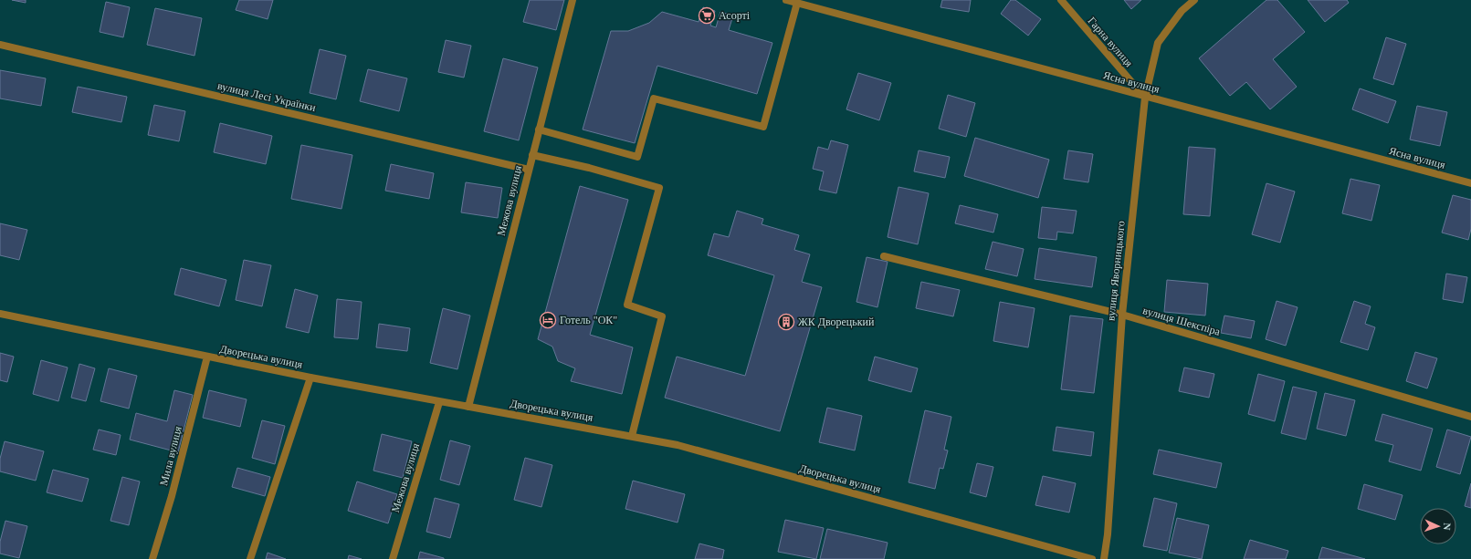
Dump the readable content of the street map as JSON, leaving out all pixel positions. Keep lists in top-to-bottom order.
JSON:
{
  "streets": {
    "street": [
      "Гарна вулиця",
      "Ясна вулиця",
      "вулиця Лесі Українки",
      "Межова вулиця",
      "вулиця Яворницького",
      "вулиця Шекспіра",
      "Дворецька вулиця",
      "Мила вулиця"
    ]
  },
  "crossings": [
    ["Гарна вулиця", "Ясна вулиця"],
    ["Гарна вулиця", "вулиця Яворницького"],
    ["Ясна вулиця", "вулиця Яворницького"],
    ["вулиця Лесі Українки", "Межова вулиця"],
    ["Межова вулиця", "Дворецька вулиця"],
    ["вулиця Яворницького", "вулиця Шекспіра"],
    ["Дворецька вулиця", "Мила вулиця"]
  ],
  "places": {
    "supermarket": ["Асорті"],
    "hotel": ["Готель \"ОК\""],
    "building": ["ЖК Дворецький"]
  },
  "north": "right"
}
